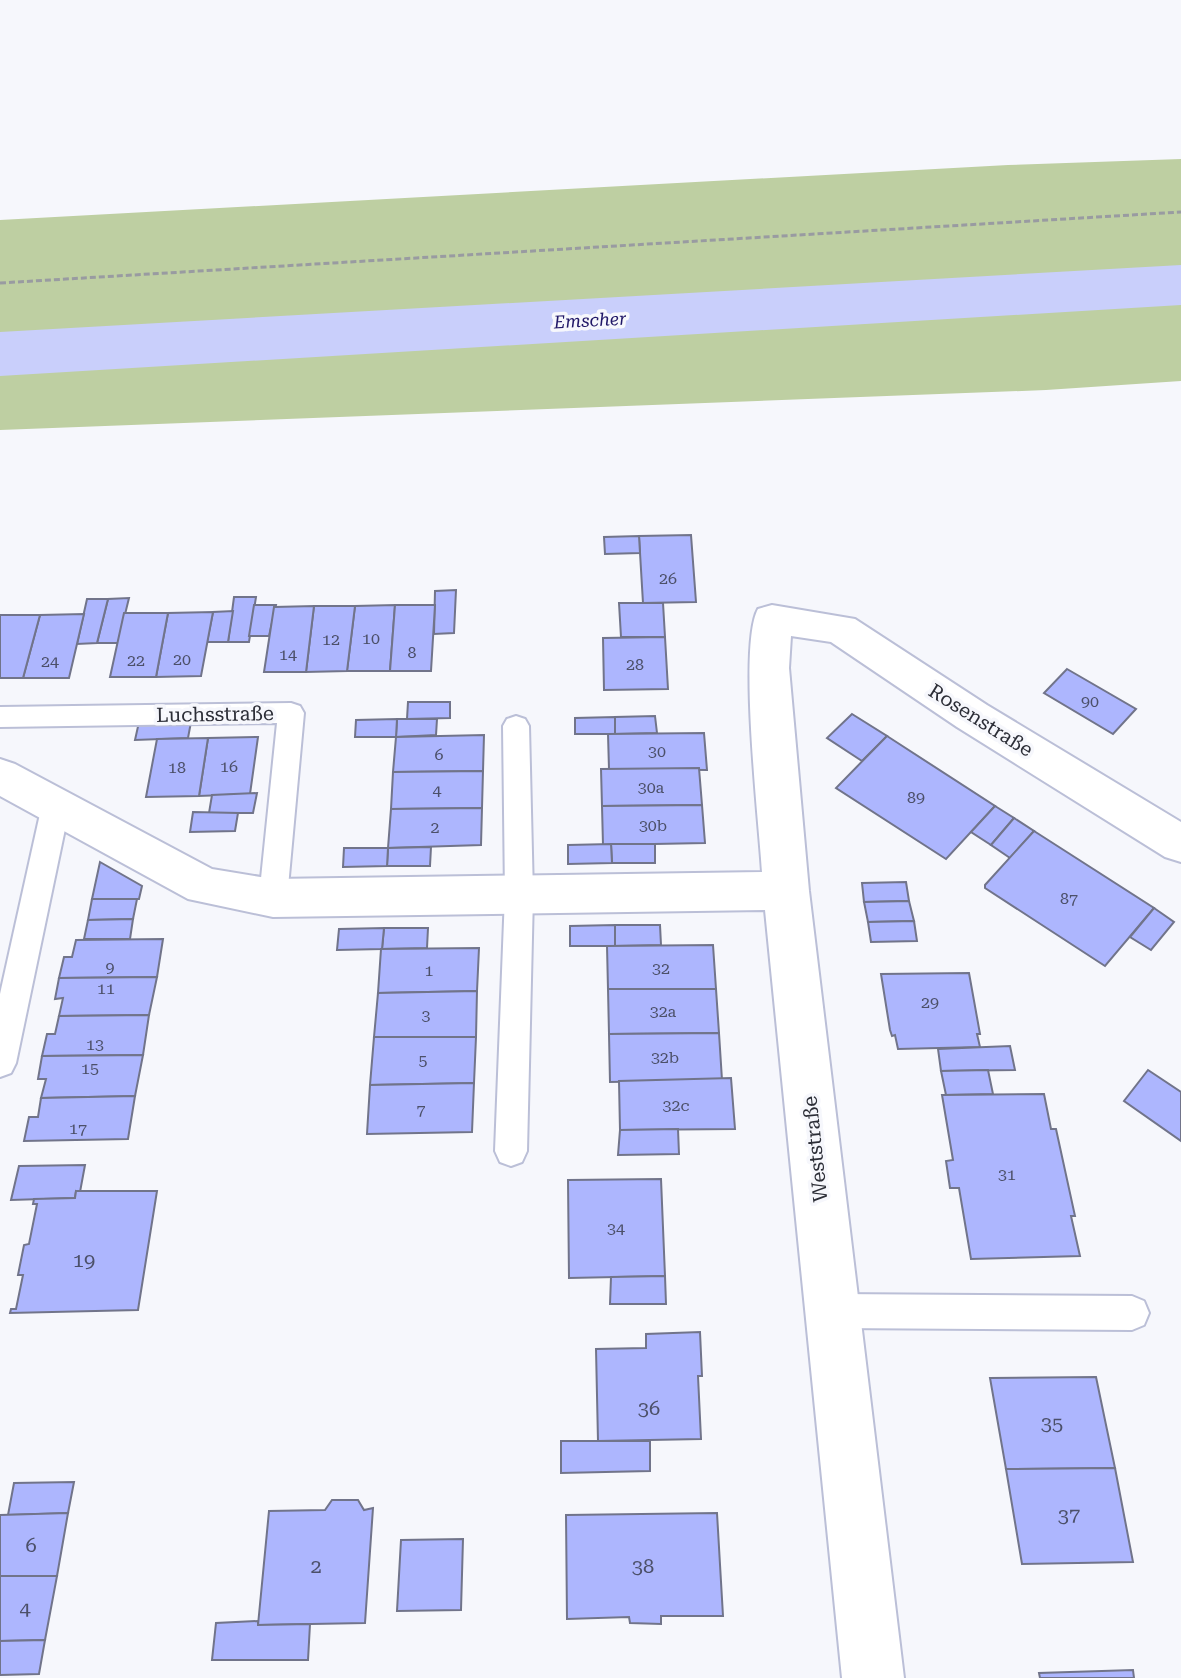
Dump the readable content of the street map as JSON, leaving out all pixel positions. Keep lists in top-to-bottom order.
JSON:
{
  "streets": {
    "street": ["Rosenstraße", "Weststraße"],
    "lane": ["Luchsstraße"]
  },
  "crossings": [
    ["Rosenstraße", "Weststraße"]
  ],
  "water": ["Emscher"],
  "house_numbers": [
    "26",
    "10",
    "12",
    "8",
    "14",
    "20",
    "22",
    "24",
    "28",
    "90",
    "30",
    "6",
    "16",
    "18",
    "30a",
    "4",
    "89",
    "30b",
    "2",
    "87",
    "9",
    "32",
    "1",
    "11",
    "29",
    "32a",
    "3",
    "13",
    "32b",
    "5",
    "15",
    "32c",
    "7",
    "17",
    "31",
    "34",
    "19",
    "36",
    "35",
    "37",
    "6",
    "2",
    "38",
    "4"
  ]
}
